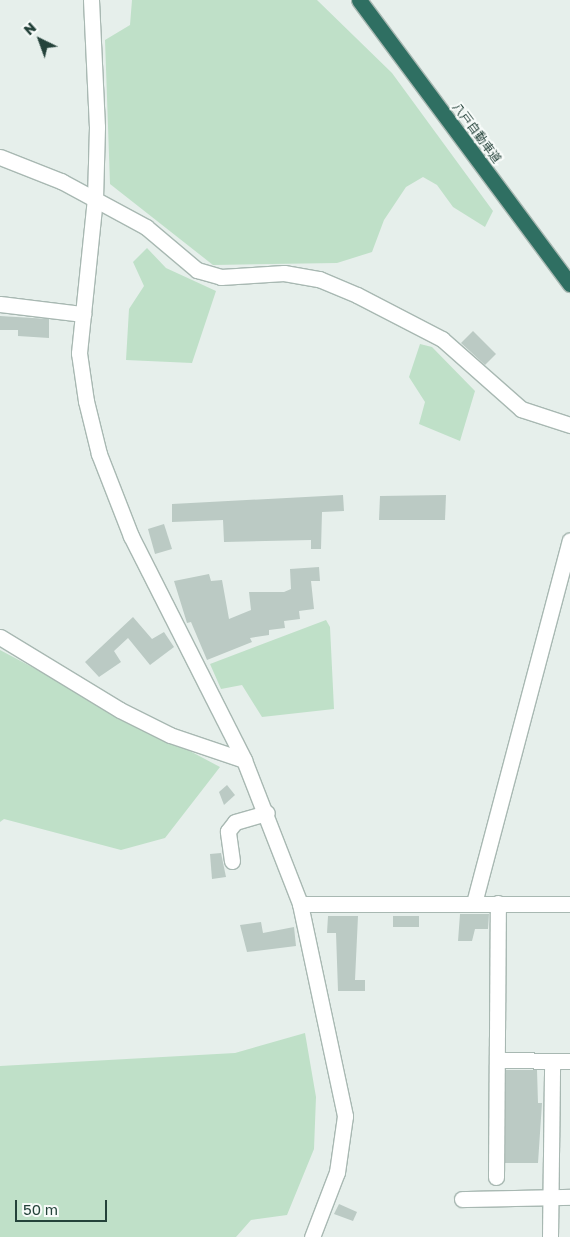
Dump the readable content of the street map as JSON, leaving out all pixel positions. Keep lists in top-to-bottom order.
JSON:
{
  "streets": {
    "highway": ["八戸自動車道"]
  },
  "scale_bar": "50 m",
  "north": "top left"
}
